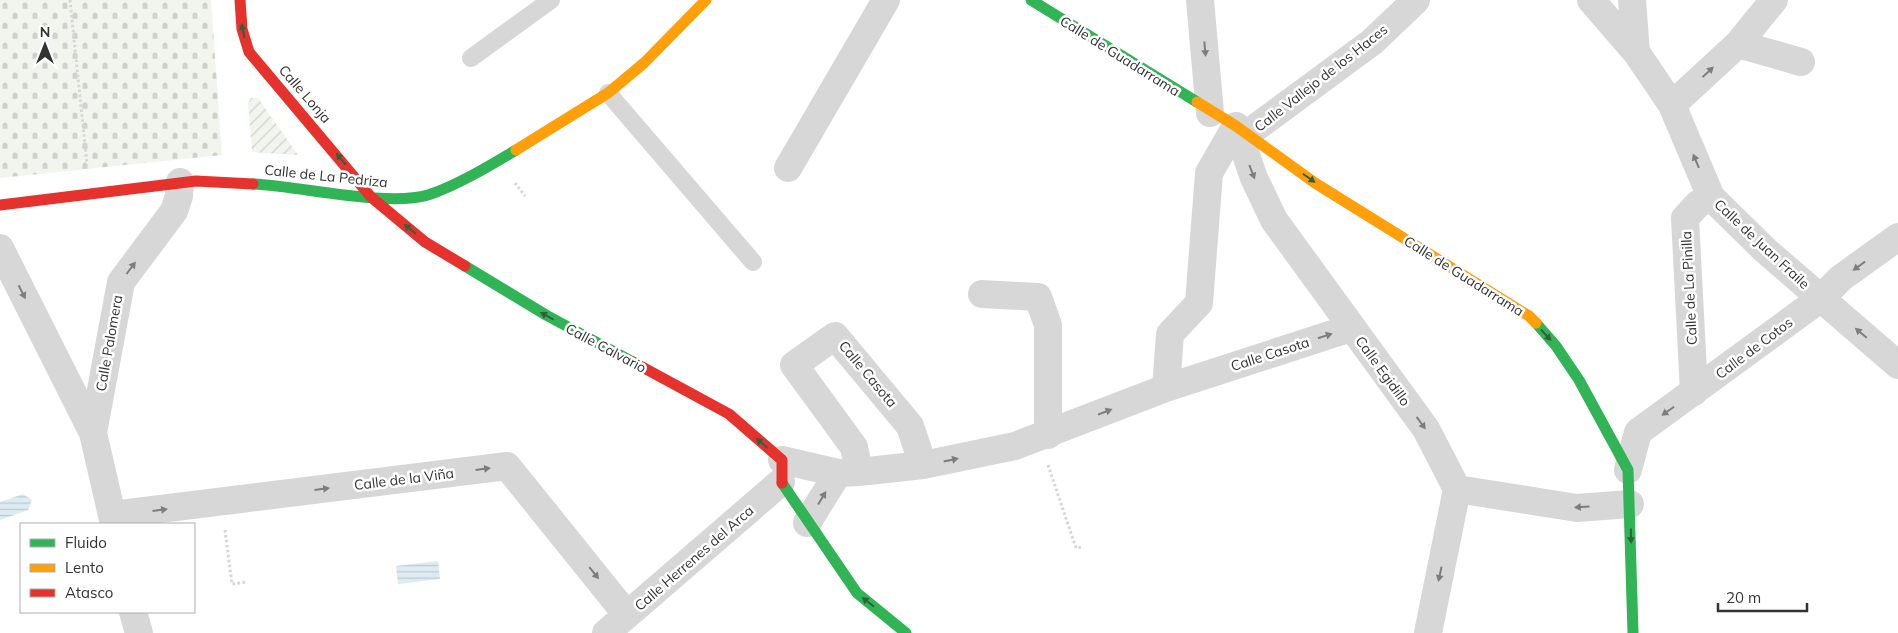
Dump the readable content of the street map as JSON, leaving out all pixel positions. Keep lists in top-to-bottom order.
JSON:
{
  "streets": {
    "street": [
      "Calle de Guadarrama",
      "Calle Vallejo de los Haces",
      "Calle Lonja",
      "Calle de La Pedriza",
      "Calle de Juan Fraile",
      "Calle de La Pinilla",
      "Calle Palomera",
      "Calle Calvario",
      "Calle de Cotos",
      "Calle Casota",
      "Calle Egidillo",
      "Calle de la Viña",
      "Calle Herrenes del Arca"
    ]
  },
  "crossings": [
    ["Calle de Guadarrama", "Calle Vallejo de los Haces"],
    ["Calle de Guadarrama", "Calle de Cotos"],
    ["Calle de Guadarrama", "Calle Egidillo"],
    ["Calle Vallejo de los Haces", "Calle Egidillo"],
    ["Calle Lonja", "Calle de La Pedriza"],
    ["Calle Lonja", "Calle Calvario"],
    ["Calle de La Pedriza", "Calle Palomera"],
    ["Calle de La Pedriza", "Calle Calvario"],
    ["Calle de Juan Fraile", "Calle de La Pinilla"],
    ["Calle de Juan Fraile", "Calle de Cotos"],
    ["Calle de La Pinilla", "Calle de Cotos"],
    ["Calle Palomera", "Calle de la Viña"],
    ["Calle Calvario", "Calle Casota"],
    ["Calle Calvario", "Calle Herrenes del Arca"],
    ["Calle Casota", "Calle Egidillo"],
    ["Calle Casota", "Calle Herrenes del Arca"],
    ["Calle de la Viña", "Calle Herrenes del Arca"]
  ],
  "one_way": [
    "Calle de Guadarrama",
    "Calle Lonja",
    "Calle de Juan Fraile",
    "Calle Calvario",
    "Calle Casota",
    "Calle Egidillo",
    "Calle de la Viña"
  ],
  "legend": ["Fluido", "Lento", "Atasco"],
  "scale_bar": "20 m",
  "north": "top"
}
